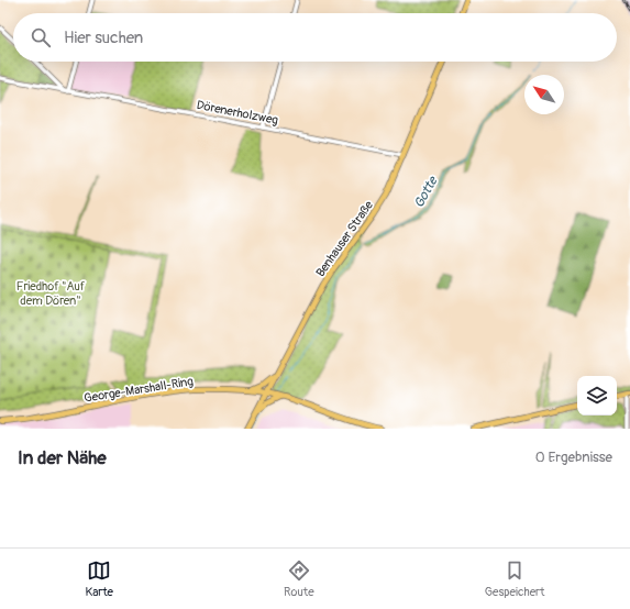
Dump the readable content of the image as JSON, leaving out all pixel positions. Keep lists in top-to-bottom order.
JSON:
{
  "streets": {
    "main road": ["Benhauser Straße", "George-Marshall-Ring"],
    "street": ["Dörenerholzweg"]
  },
  "crossings": [
    ["Dörenerholzweg", "Benhauser Straße"],
    ["Benhauser Straße", "George-Marshall-Ring"]
  ],
  "water": ["Gotte"],
  "parks": ["Friedhof \"Auf dem Dören\""],
  "north": "top left",
  "page": {
    "search": "Hier suchen",
    "heading": ["In der Nähe", "0 Ergebnisse"],
    "nav": ["Karte", "Route", "Gespeichert"]
  }
}
